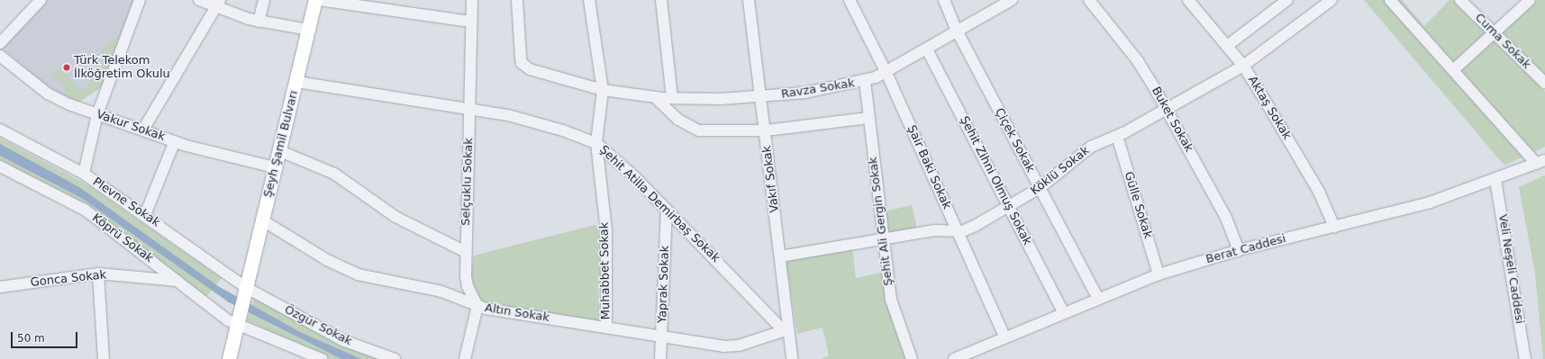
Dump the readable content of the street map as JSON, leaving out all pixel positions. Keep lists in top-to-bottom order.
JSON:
{
  "streets": {
    "main road": ["Şeyh Şamil Bulvarı"],
    "street": [
      "Cuma Sokak",
      "Ravza Sokak",
      "Aktaş Sokak",
      "Buket Sokak",
      "Vakur Sokak",
      "Çiçek Sokak",
      "Şair Baki Sokak",
      "Köklü Sokak",
      "Vakıf Sokak",
      "Şehit Zihni Olmuş Sokak",
      "Selçuklu Sokak",
      "Plevne Sokak",
      "Şehit Atilla Demirbaş Sokak",
      "Gülle Sokak",
      "Şehit Ali Gergin Sokak",
      "Köprü Sokak",
      "Berat Caddesi",
      "Veli Neşeli Caddesi",
      "Muhabbet Sokak",
      "Gonca Sokak",
      "Yaprak Sokak",
      "Altın Sokak",
      "Özgür Sokak"
    ]
  },
  "crossings": [
    ["Ravza Sokak", "Çiçek Sokak"],
    ["Ravza Sokak", "Şair Baki Sokak"],
    ["Ravza Sokak", "Vakıf Sokak"],
    ["Ravza Sokak", "Şehit Zihni Olmuş Sokak"],
    ["Ravza Sokak", "Şehit Ali Gergin Sokak"],
    ["Ravza Sokak", "Muhabbet Sokak"],
    ["Aktaş Sokak", "Köklü Sokak"],
    ["Aktaş Sokak", "Berat Caddesi"],
    ["Buket Sokak", "Köklü Sokak"],
    ["Buket Sokak", "Berat Caddesi"],
    ["Vakur Sokak", "Şeyh Şamil Bulvarı"],
    ["Çiçek Sokak", "Köklü Sokak"],
    ["Çiçek Sokak", "Berat Caddesi"],
    ["Şeyh Şamil Bulvarı", "Plevne Sokak"],
    ["Şeyh Şamil Bulvarı", "Şehit Atilla Demirbaş Sokak"],
    ["Şeyh Şamil Bulvarı", "Köprü Sokak"],
    ["Şeyh Şamil Bulvarı", "Altın Sokak"],
    ["Şeyh Şamil Bulvarı", "Özgür Sokak"],
    ["Şair Baki Sokak", "Köklü Sokak"],
    ["Şair Baki Sokak", "Berat Caddesi"],
    ["Köklü Sokak", "Vakıf Sokak"],
    ["Köklü Sokak", "Şehit Zihni Olmuş Sokak"],
    ["Köklü Sokak", "Gülle Sokak"],
    ["Köklü Sokak", "Şehit Ali Gergin Sokak"],
    ["Vakıf Sokak", "Şehit Atilla Demirbaş Sokak"],
    ["Vakıf Sokak", "Altın Sokak"],
    ["Şehit Zihni Olmuş Sokak", "Berat Caddesi"],
    ["Selçuklu Sokak", "Şehit Atilla Demirbaş Sokak"],
    ["Selçuklu Sokak", "Altın Sokak"],
    ["Plevne Sokak", "Özgür Sokak"],
    ["Şehit Atilla Demirbaş Sokak", "Muhabbet Sokak"],
    ["Şehit Atilla Demirbaş Sokak", "Yaprak Sokak"],
    ["Şehit Atilla Demirbaş Sokak", "Altın Sokak"],
    ["Gülle Sokak", "Berat Caddesi"],
    ["Köprü Sokak", "Gonca Sokak"],
    ["Berat Caddesi", "Veli Neşeli Caddesi"],
    ["Muhabbet Sokak", "Altın Sokak"],
    ["Yaprak Sokak", "Altın Sokak"]
  ],
  "places": ["Türk Telekom İlköğretim Okulu"],
  "scale_bar": "50 m"
}
